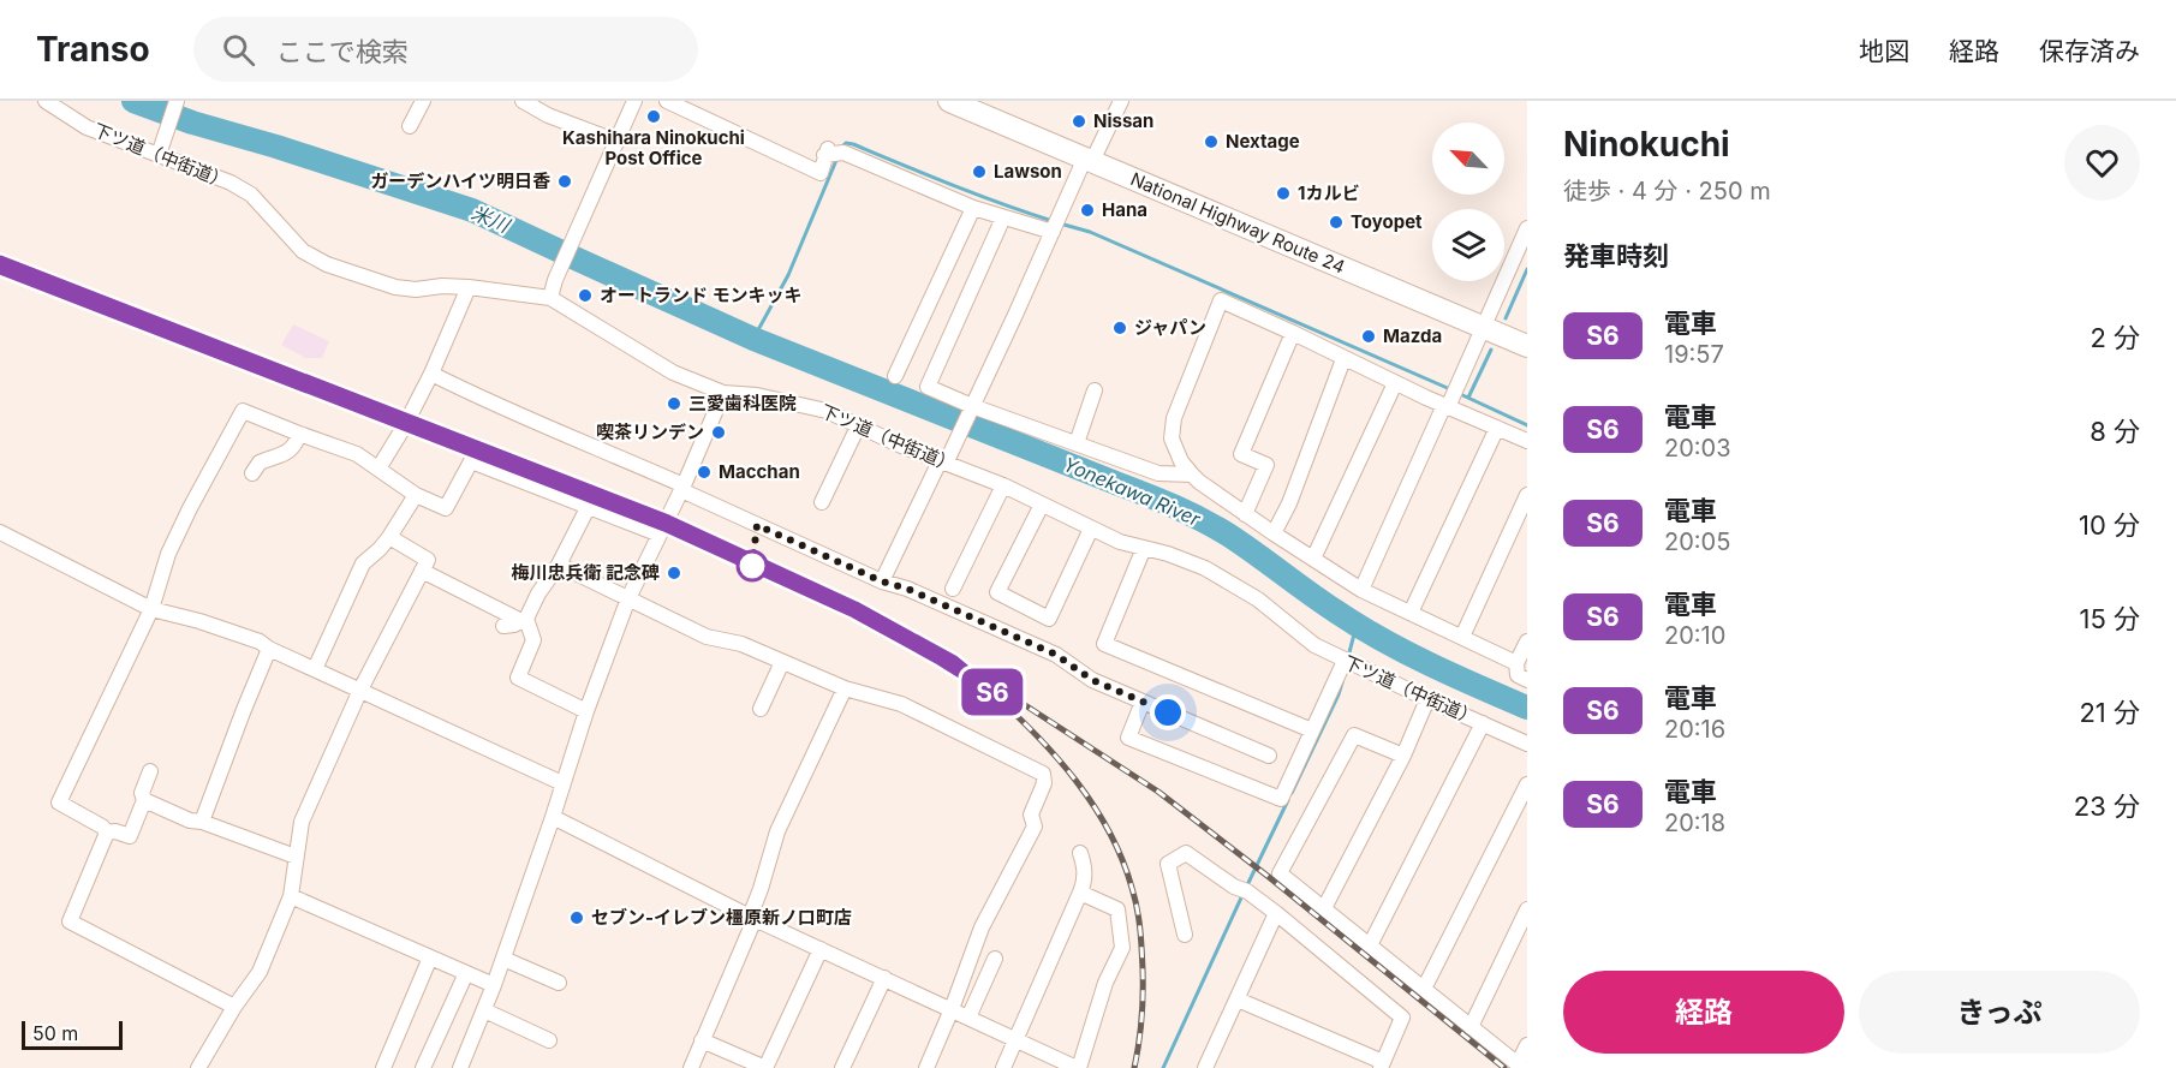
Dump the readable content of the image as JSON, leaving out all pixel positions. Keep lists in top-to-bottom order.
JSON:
{
  "streets": {
    "highway": ["National Highway Route 24"],
    "street": ["下ツ道（中街道）"]
  },
  "water": ["米川", "Yonekawa River"],
  "places": [
    "Kashihara Ninokuchi Post Office",
    "Nissan",
    "Nextage",
    "Lawson",
    "ガーデンハイツ明日香",
    "1カルビ",
    "Hana",
    "Toyopet",
    "オートランド モンキッキ",
    "ジャパン",
    "Mazda",
    "三愛歯科医院",
    "喫茶リンデン",
    "Macchan",
    "梅川忠兵衛 記念碑",
    "セブン-イレブン橿原新ノ口町店"
  ],
  "scale_bar": "50 m",
  "north": "top left",
  "page": {
    "header": "Transo",
    "search": "ここで検索",
    "nav": ["地図", "経路", "保存済み"],
    "on_map": "S6",
    "heading": [
      ["Ninokuchi", "徒歩 · 4 分 · 250 m"],
      "発車時刻"
    ],
    "list": [
      {
        "mark": "S6",
        "name": "電車",
        "note": "19:57",
        "value": "2 分"
      },
      {
        "mark": "S6",
        "name": "電車",
        "note": "20:03",
        "value": "8 分"
      },
      {
        "mark": "S6",
        "name": "電車",
        "note": "20:05",
        "value": "10 分"
      },
      {
        "mark": "S6",
        "name": "電車",
        "note": "20:10",
        "value": "15 分"
      },
      {
        "mark": "S6",
        "name": "電車",
        "note": "20:16",
        "value": "21 分"
      },
      {
        "mark": "S6",
        "name": "電車",
        "note": "20:18",
        "value": "23 分"
      }
    ],
    "buttons": ["経路", "きっぷ"],
    "scale": "50 m"
  }
}
